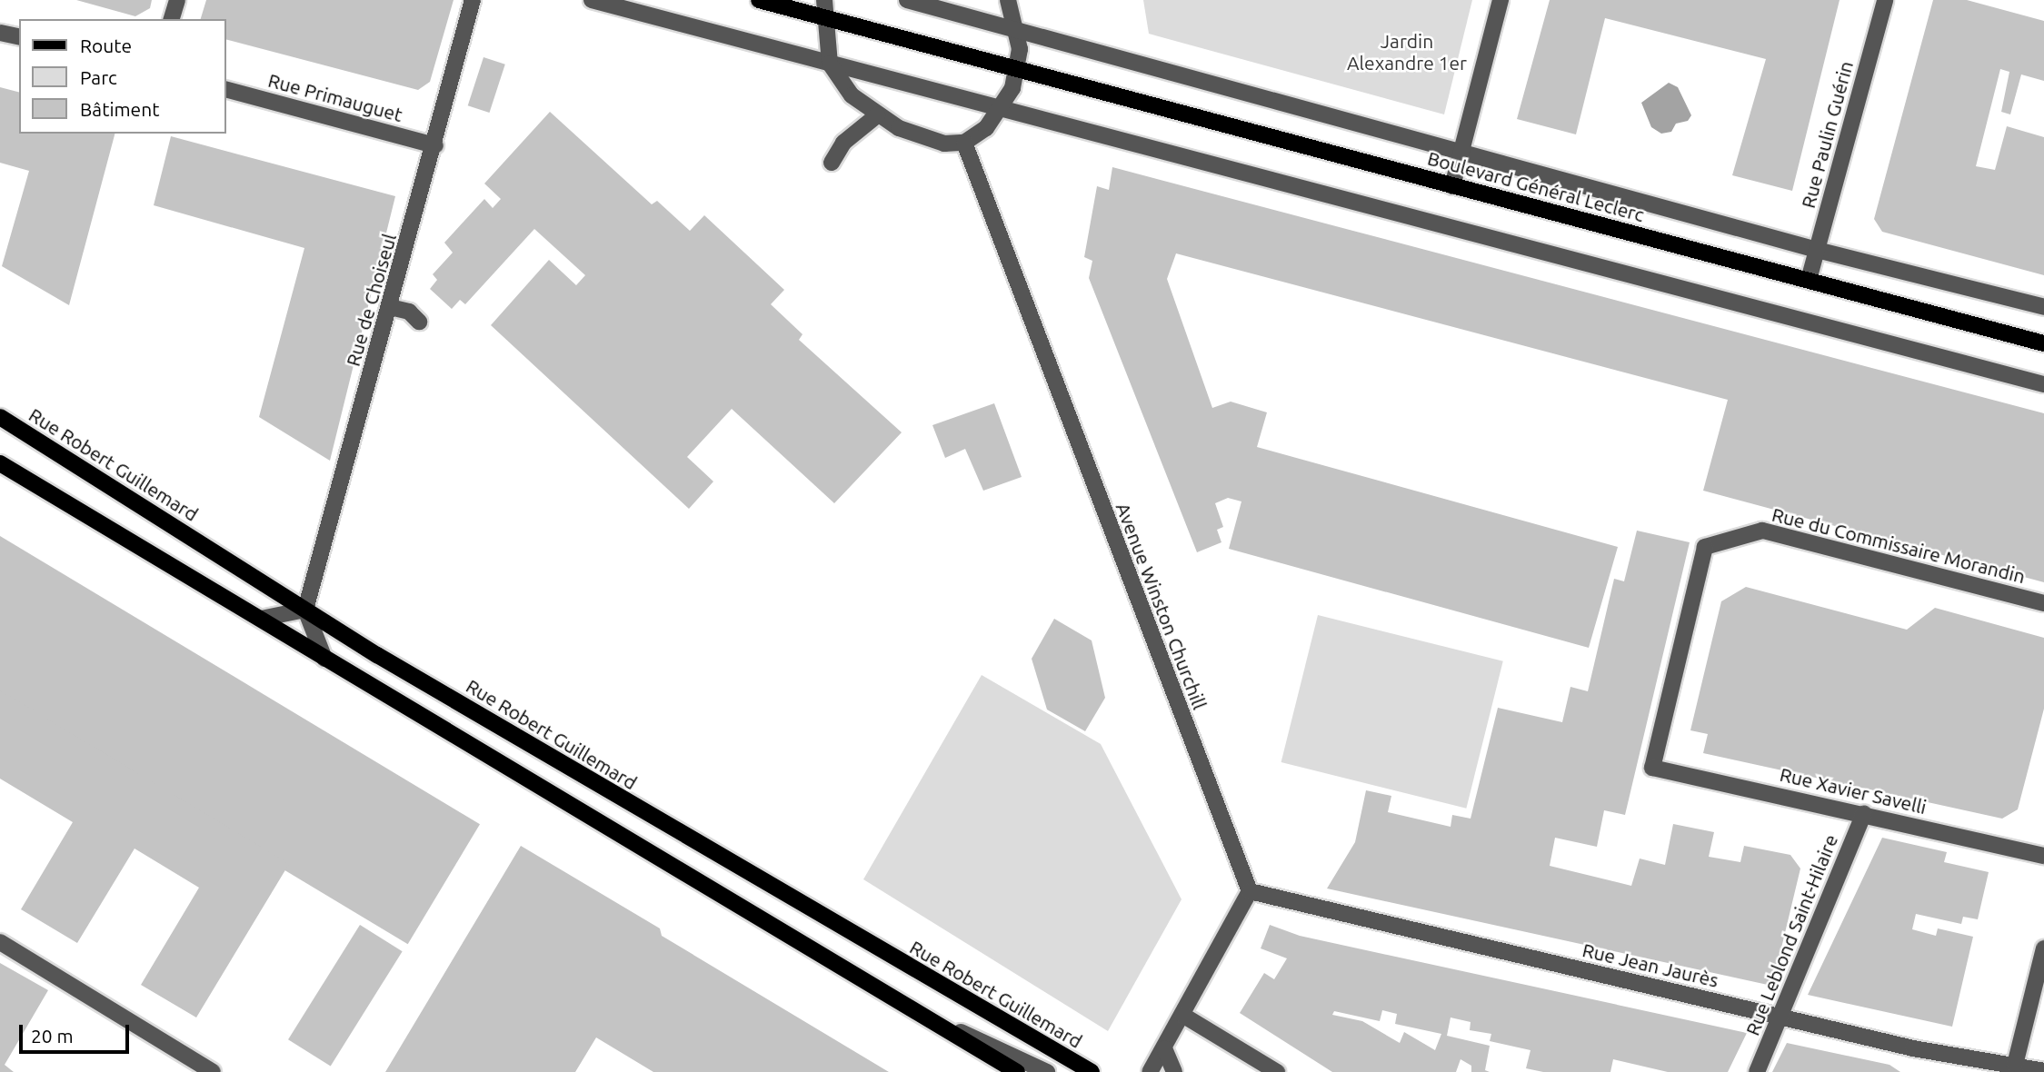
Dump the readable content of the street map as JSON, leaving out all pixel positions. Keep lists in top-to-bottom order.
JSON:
{
  "streets": {
    "main road": ["Boulevard Général Leclerc", "Rue Robert Guillemard"],
    "street": [
      "Rue Primauguet",
      "Rue Paulin Guérin",
      "Rue de Choiseul",
      "Rue du Commissaire Morandin",
      "Avenue Winston Churchill",
      "Rue Xavier Savelli",
      "Rue Leblond Saint-Hilaire",
      "Rue Jean Jaurès"
    ]
  },
  "crossings": [
    ["Rue Primauguet", "Rue de Choiseul"],
    ["Rue Paulin Guérin", "Boulevard Général Leclerc"],
    ["Rue de Choiseul", "Rue Robert Guillemard"],
    ["Rue du Commissaire Morandin", "Rue Xavier Savelli"],
    ["Avenue Winston Churchill", "Rue Jean Jaurès"],
    ["Rue Xavier Savelli", "Rue Leblond Saint-Hilaire"],
    ["Rue Leblond Saint-Hilaire", "Rue Jean Jaurès"]
  ],
  "parks": ["Jardin Alexandre 1er"],
  "legend": ["Route", "Parc", "Bâtiment"],
  "scale_bar": "20 m"
}
